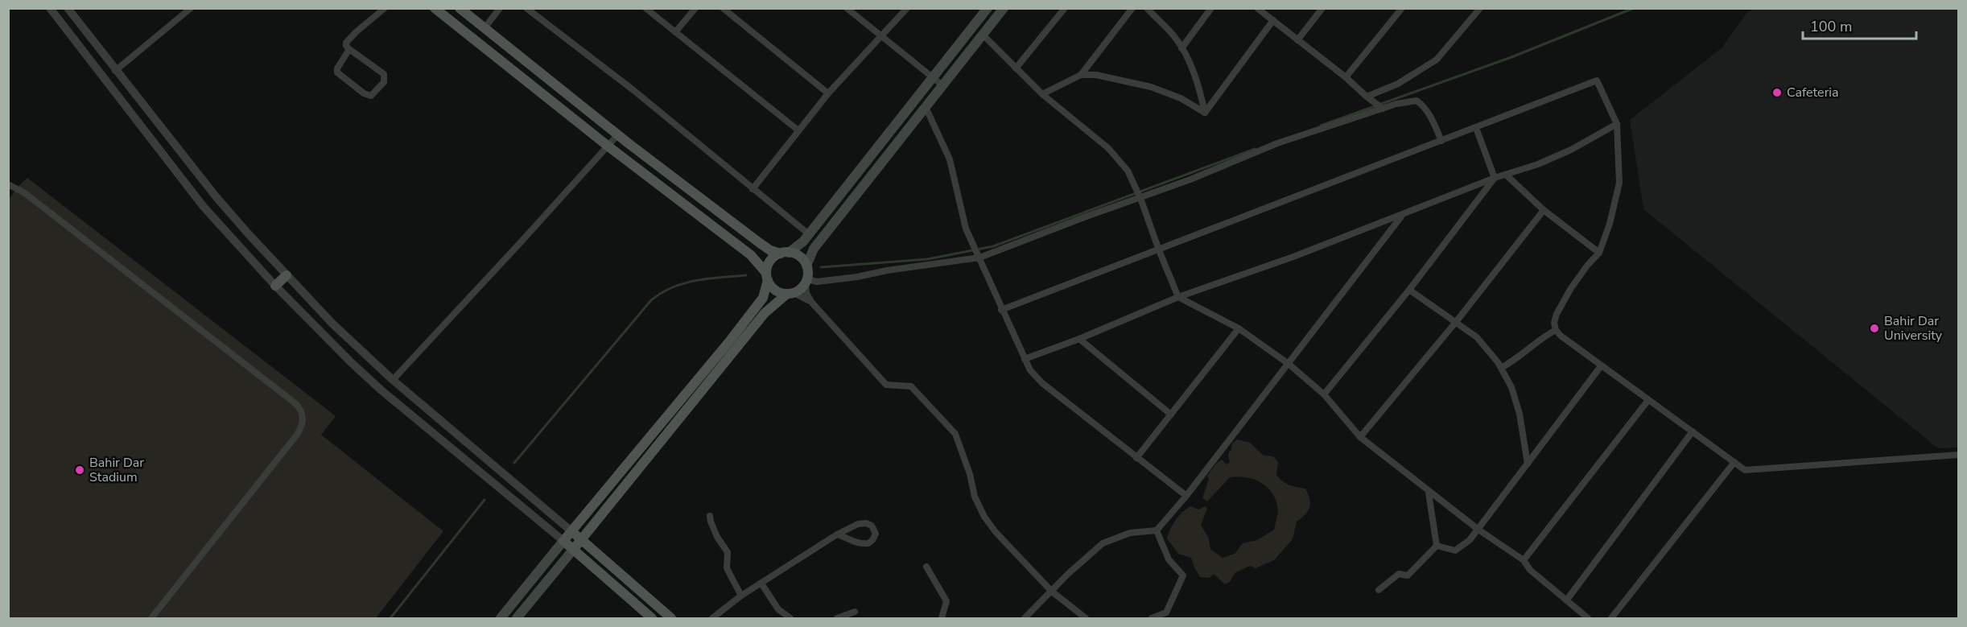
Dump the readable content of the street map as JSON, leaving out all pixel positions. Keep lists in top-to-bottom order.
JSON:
{
  "places": ["Cafeteria", "Bahir Dar University", "Bahir Dar Stadium"],
  "scale_bar": "100 m"
}
